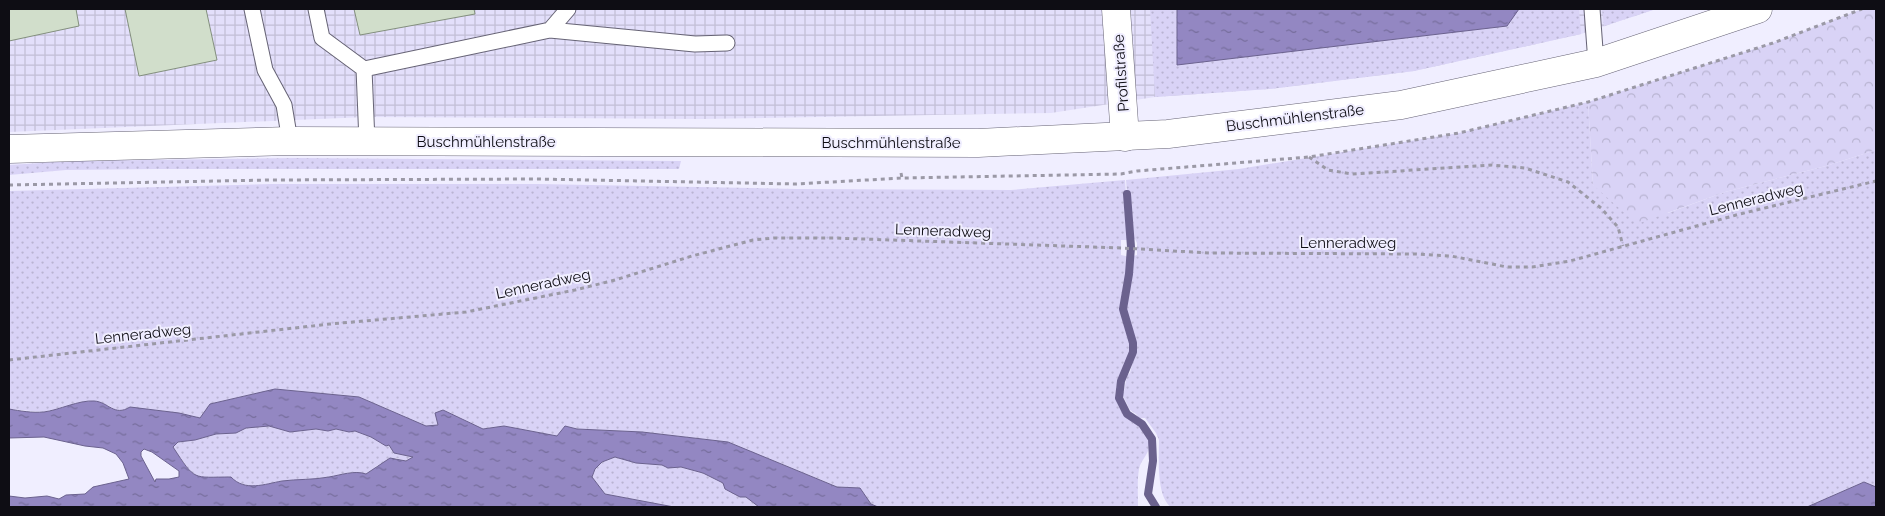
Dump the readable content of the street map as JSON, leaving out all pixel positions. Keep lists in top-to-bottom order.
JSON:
{
  "streets": {
    "street": ["Profilstraße", "Buschmühlenstraße"],
    "path": ["Lenneradweg"]
  },
  "crossings": [
    ["Profilstraße", "Buschmühlenstraße"]
  ]
}
